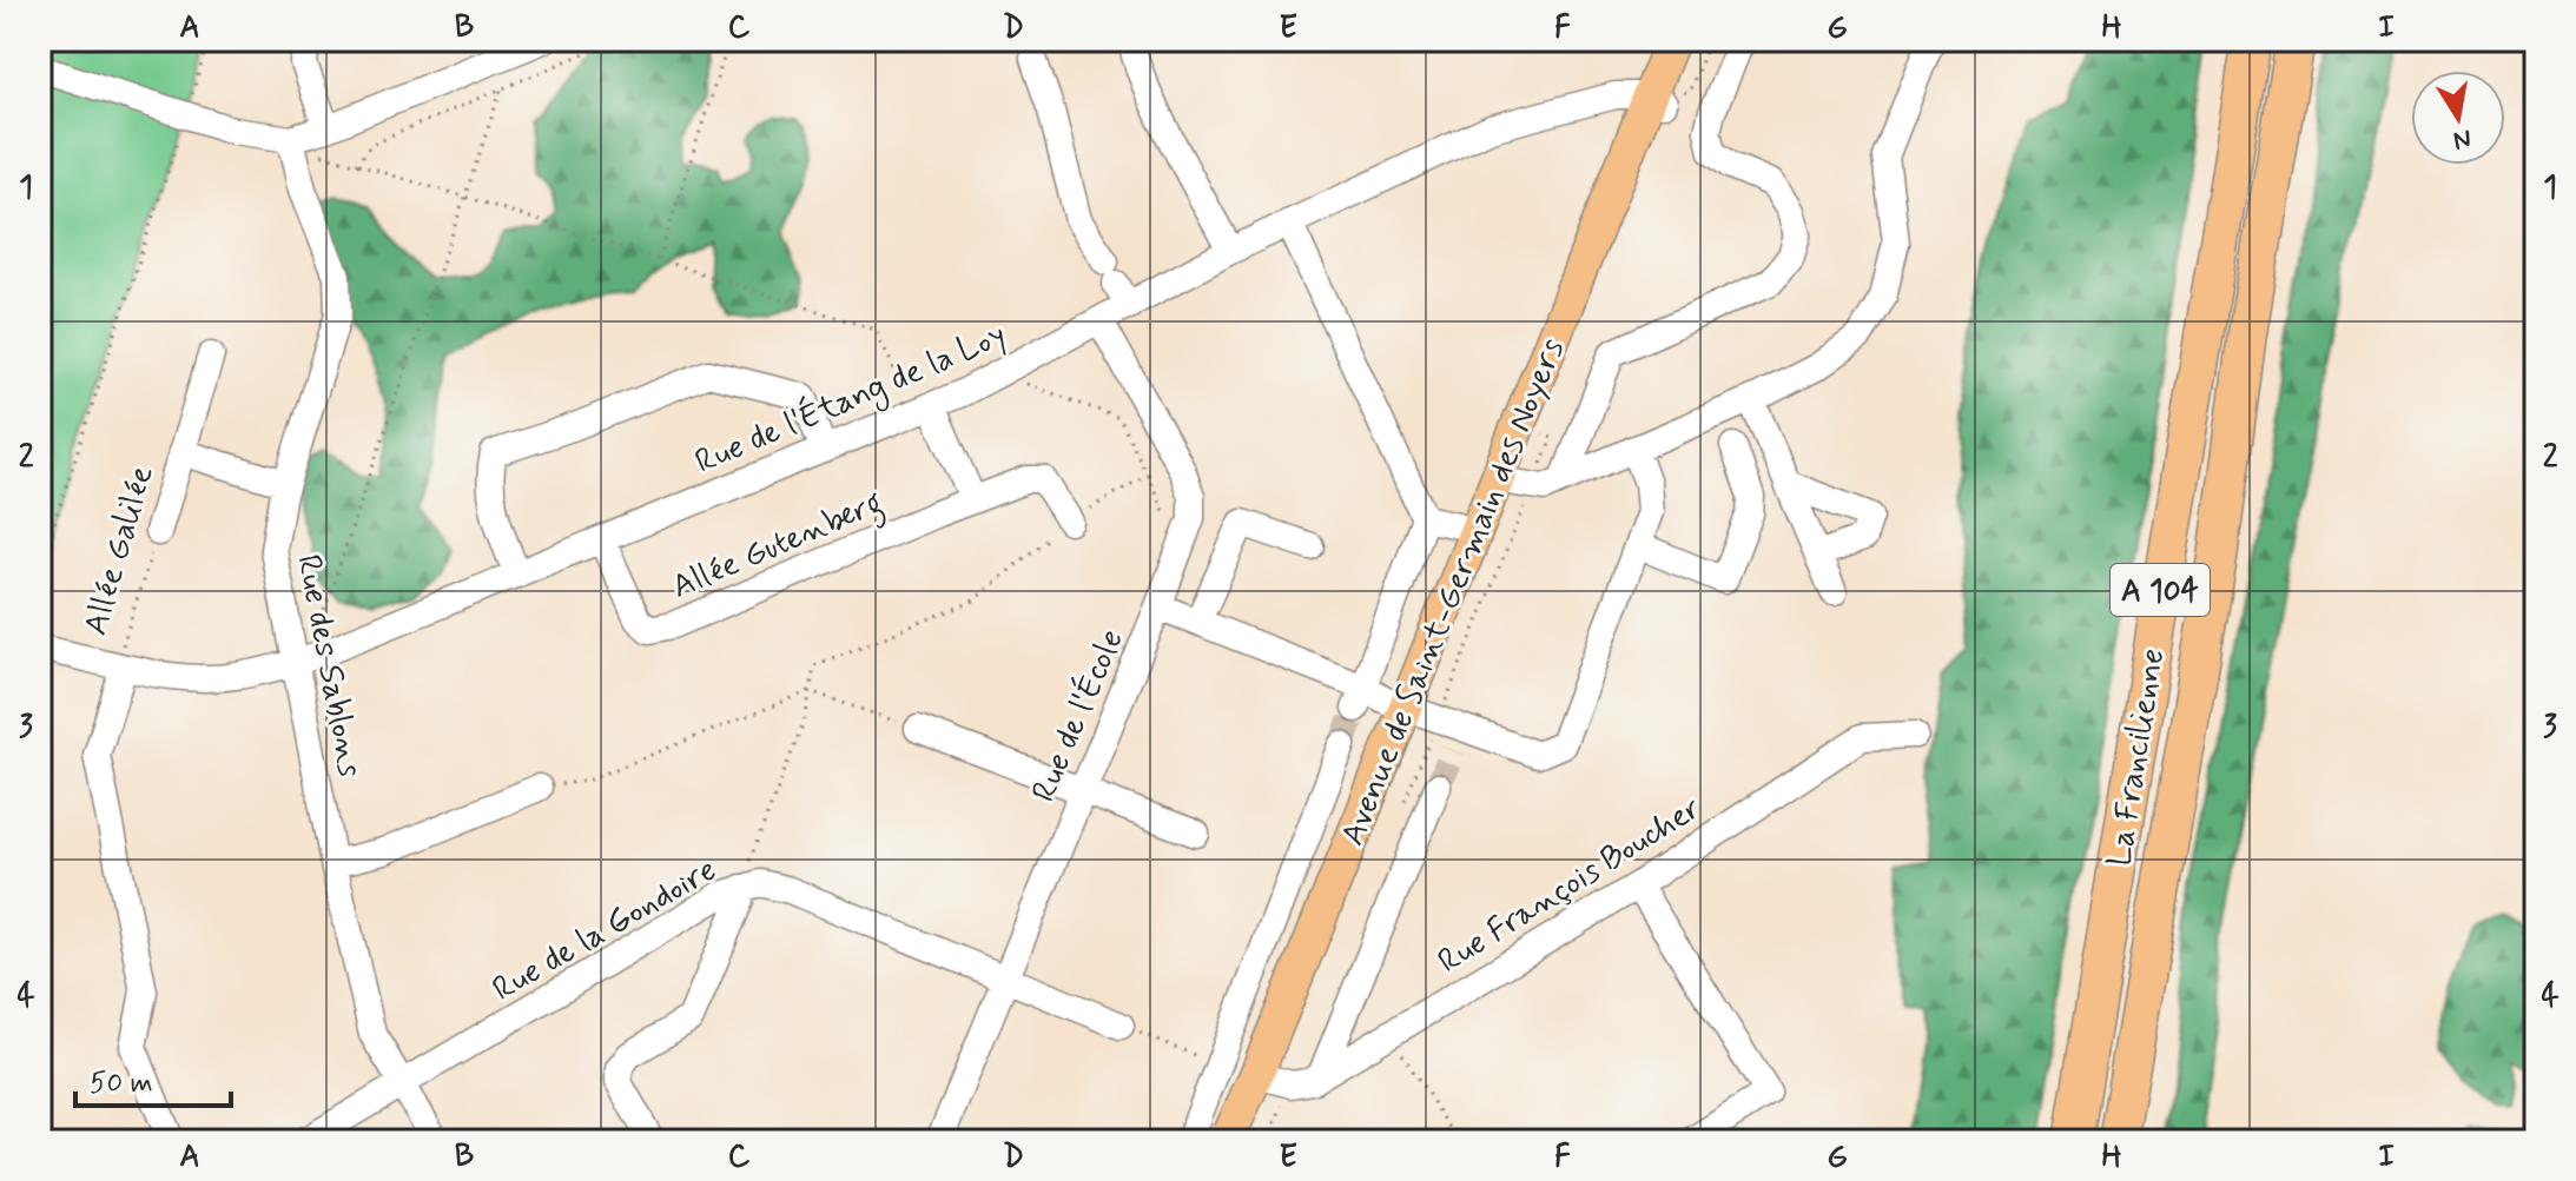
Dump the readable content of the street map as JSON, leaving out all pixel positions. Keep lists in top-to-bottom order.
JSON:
{
  "streets": {
    "highway": ["A 104", "La Francilienne"],
    "main road": ["Avenue de Saint-Germain des Noyers"],
    "street": [
      "Rue de l'Étang de la Loy",
      "Allée Gutenberg",
      "Allée Galilée",
      "Rue des Sablons",
      "Rue de l'École",
      "Rue François Boucher",
      "Rue de la Gondoire"
    ]
  },
  "crossings": [
    ["Rue de l'Étang de la Loy", "Allée Gutenberg"],
    ["Rue de l'Étang de la Loy", "Allée Galilée"],
    ["Rue de l'Étang de la Loy", "Avenue de Saint-Germain des Noyers"],
    ["Rue de l'Étang de la Loy", "Rue des Sablons"],
    ["Rue de l'Étang de la Loy", "Rue de l'École"],
    ["Allée Galilée", "Rue des Sablons"],
    ["Avenue de Saint-Germain des Noyers", "Rue François Boucher"],
    ["Rue des Sablons", "Rue de la Gondoire"],
    ["Rue de l'École", "Rue de la Gondoire"]
  ],
  "scale_bar": "50 m",
  "north": "bottom",
  "grid": {
    "columns": [
      "A",
      "B",
      "C",
      "D",
      "E",
      "F",
      "G",
      "H",
      "I"
    ],
    "rows": [
      "1",
      "2",
      "3",
      "4"
    ]
  }
}
